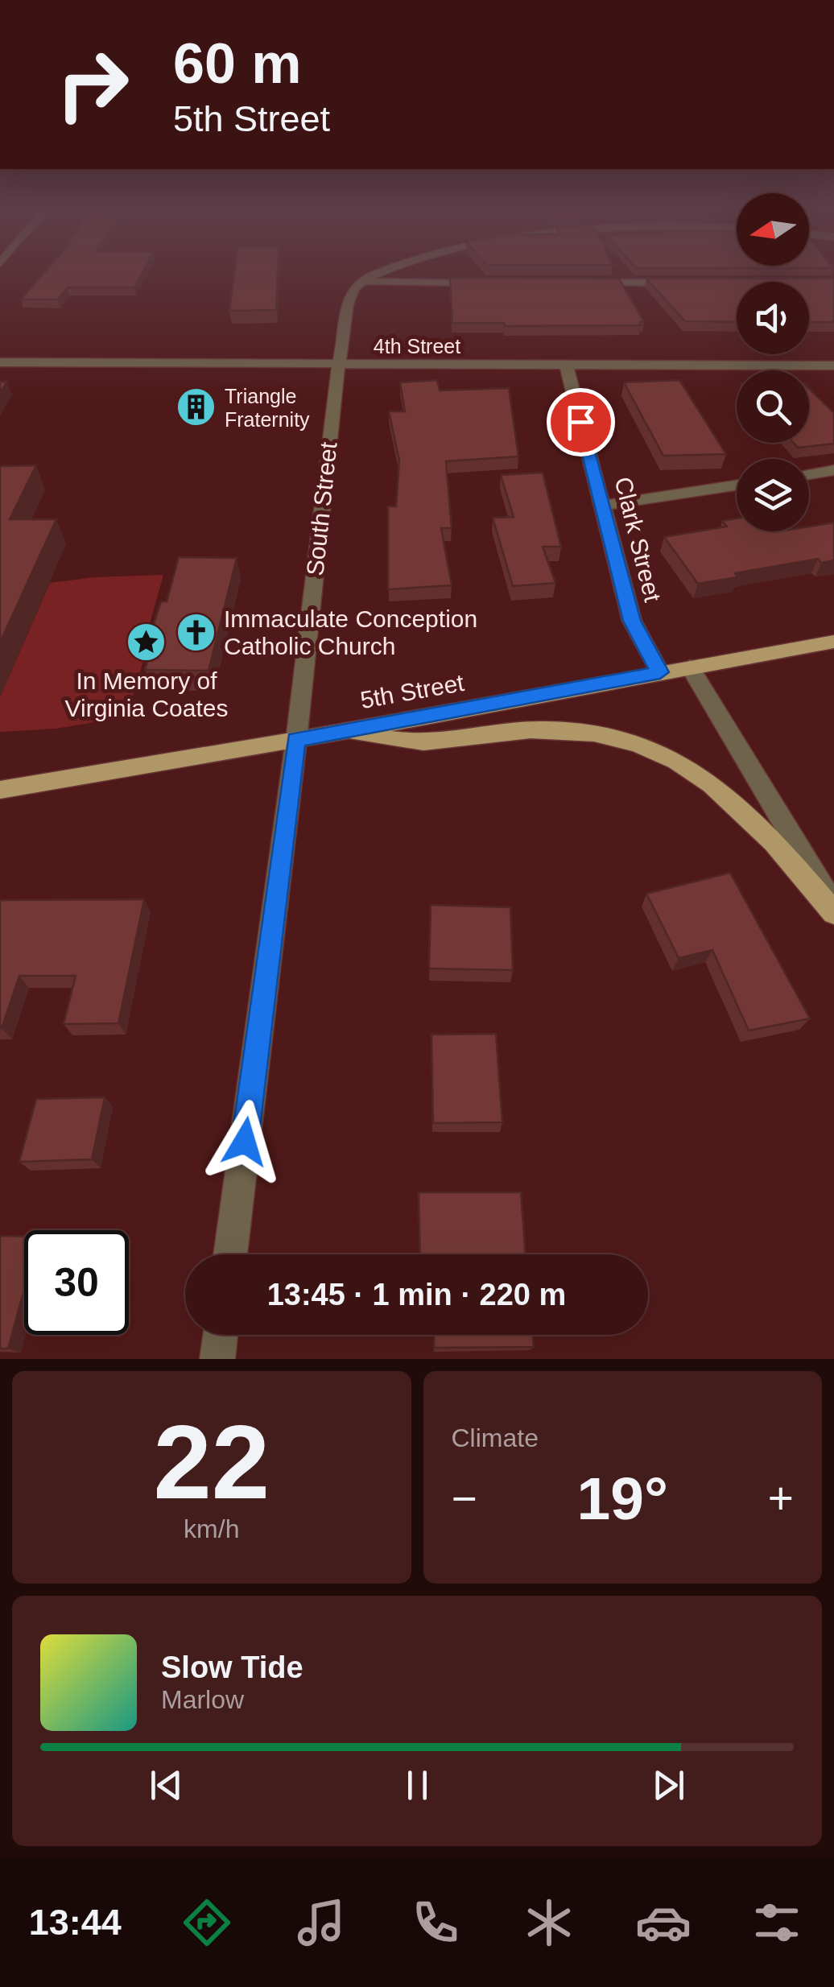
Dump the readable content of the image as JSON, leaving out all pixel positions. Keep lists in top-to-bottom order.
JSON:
{
  "streets": {
    "main road": ["5th Street"],
    "street": ["4th Street", "South Street", "Clark Street"]
  },
  "crossings": [
    ["4th Street", "South Street"],
    ["4th Street", "Clark Street"],
    ["South Street", "5th Street"],
    ["Clark Street", "5th Street"]
  ],
  "places": {
    "building": ["Triangle Fraternity"],
    "church": ["Immaculate Conception Catholic Church"],
    "place": ["In Memory of Virginia Coates"]
  },
  "north": "left",
  "page": {
    "turn": ["60 m", "5th Street"],
    "limit": "30",
    "trip": "13:45 · 1 min · 220 m",
    "tile": [
      ["22", "km/h"],
      "Climate"
    ],
    "heat": ["−", "19°", "+"],
    "song": ["Slow Tide", "Marlow"],
    "tabs": "13:44"
  }
}
